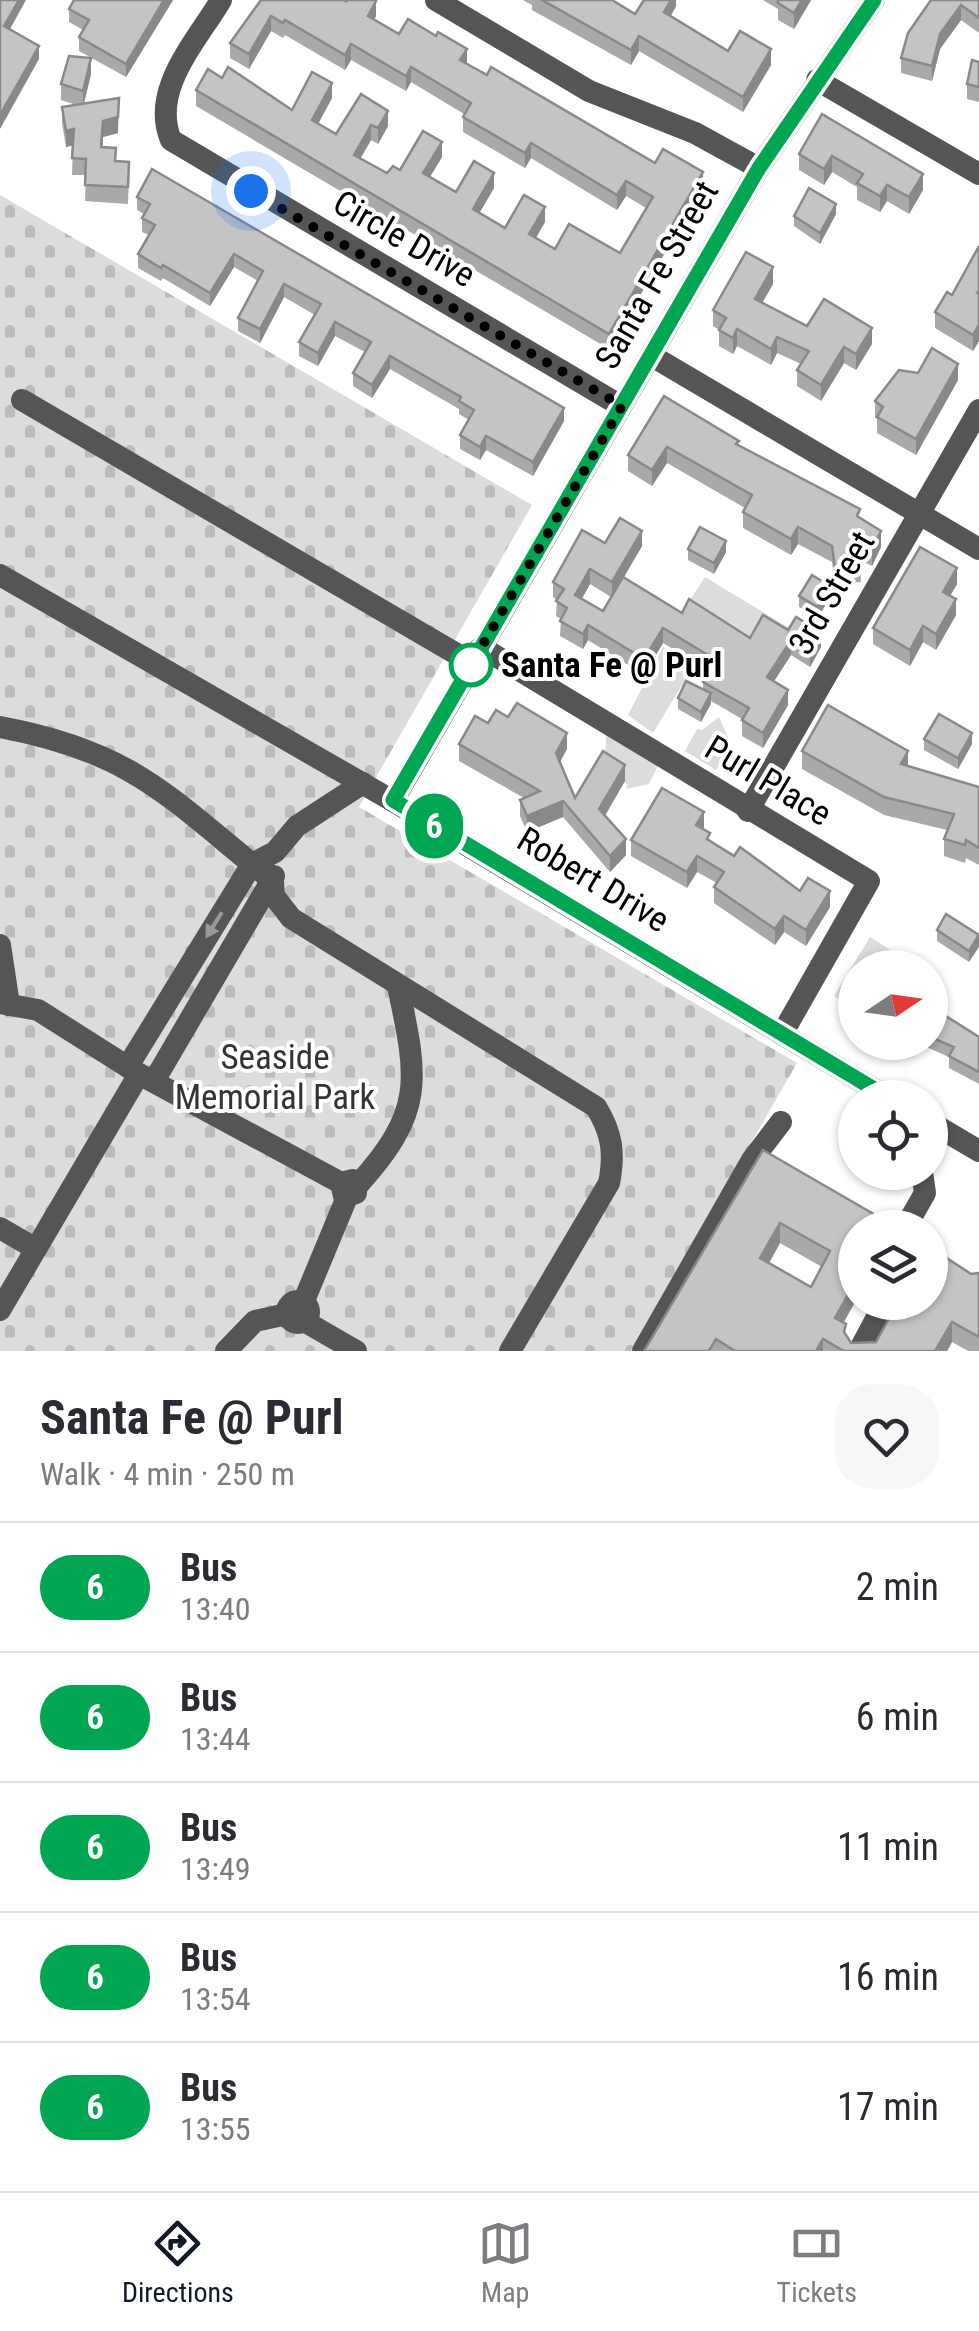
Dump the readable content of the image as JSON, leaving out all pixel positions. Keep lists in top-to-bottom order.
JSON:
{
  "streets": {
    "street": [
      "Circle Drive",
      "Santa Fe Street",
      "3rd Street",
      "Purl Place",
      "Robert Drive"
    ]
  },
  "crossings": [
    ["Circle Drive", "Santa Fe Street"],
    ["Santa Fe Street", "Purl Place"],
    ["Santa Fe Street", "Robert Drive"],
    ["3rd Street", "Purl Place"],
    ["Purl Place", "Robert Drive"]
  ],
  "parks": ["Seaside Memorial Park"],
  "places": ["Santa Fe @ Purl"],
  "lines": ["bus line 6"],
  "north": "right",
  "page": {
    "on_map": "6",
    "heading": ["Santa Fe @ Purl", "Walk · 4 min · 250 m"],
    "list": [
      {
        "mark": "6",
        "name": "Bus",
        "note": "13:40",
        "value": "2 min"
      },
      {
        "mark": "6",
        "name": "Bus",
        "note": "13:44",
        "value": "6 min"
      },
      {
        "mark": "6",
        "name": "Bus",
        "note": "13:49",
        "value": "11 min"
      },
      {
        "mark": "6",
        "name": "Bus",
        "note": "13:54",
        "value": "16 min"
      },
      {
        "mark": "6",
        "name": "Bus",
        "note": "13:55",
        "value": "17 min"
      }
    ],
    "tabs": ["Directions", "Map", "Tickets"]
  }
}
